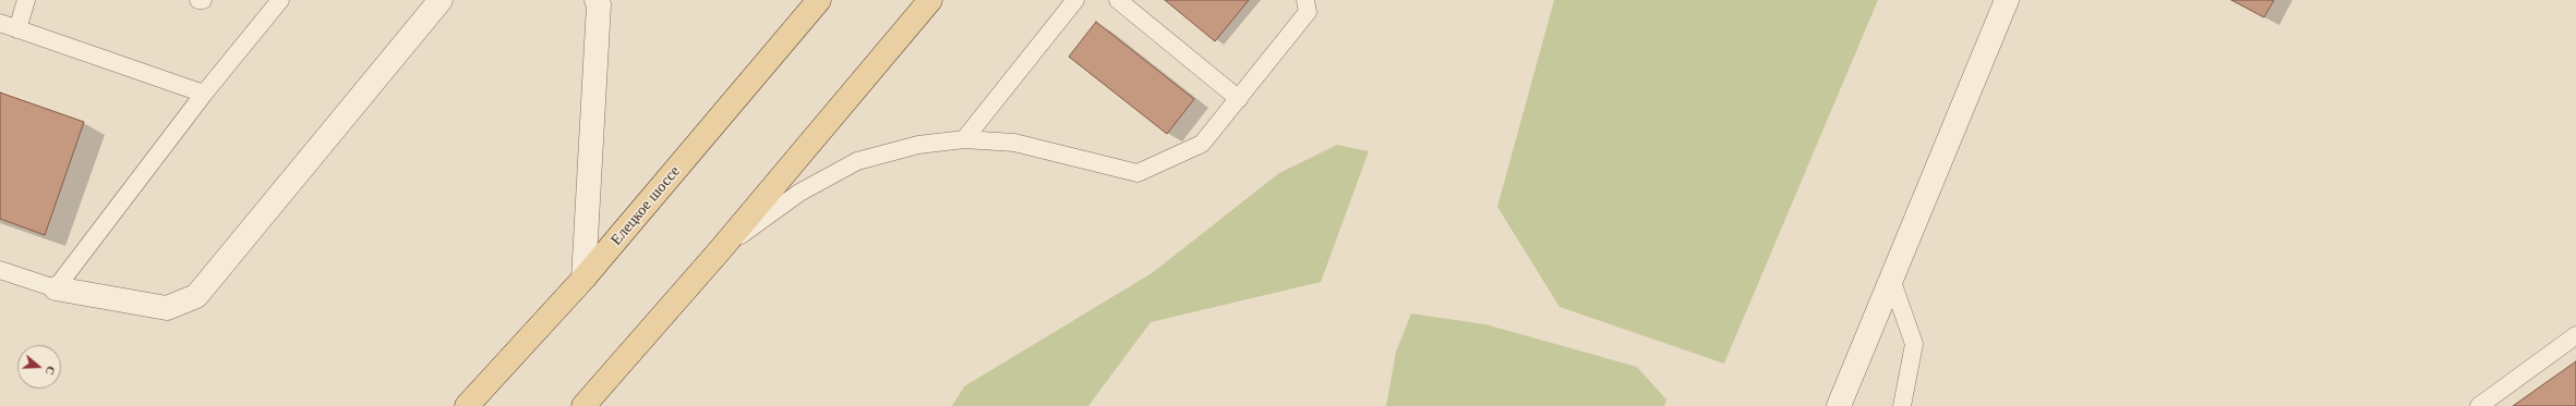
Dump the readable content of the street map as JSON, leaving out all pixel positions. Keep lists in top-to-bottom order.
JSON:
{
  "streets": {
    "main road": ["Елецкое шоссе"]
  },
  "north": "right"
}
